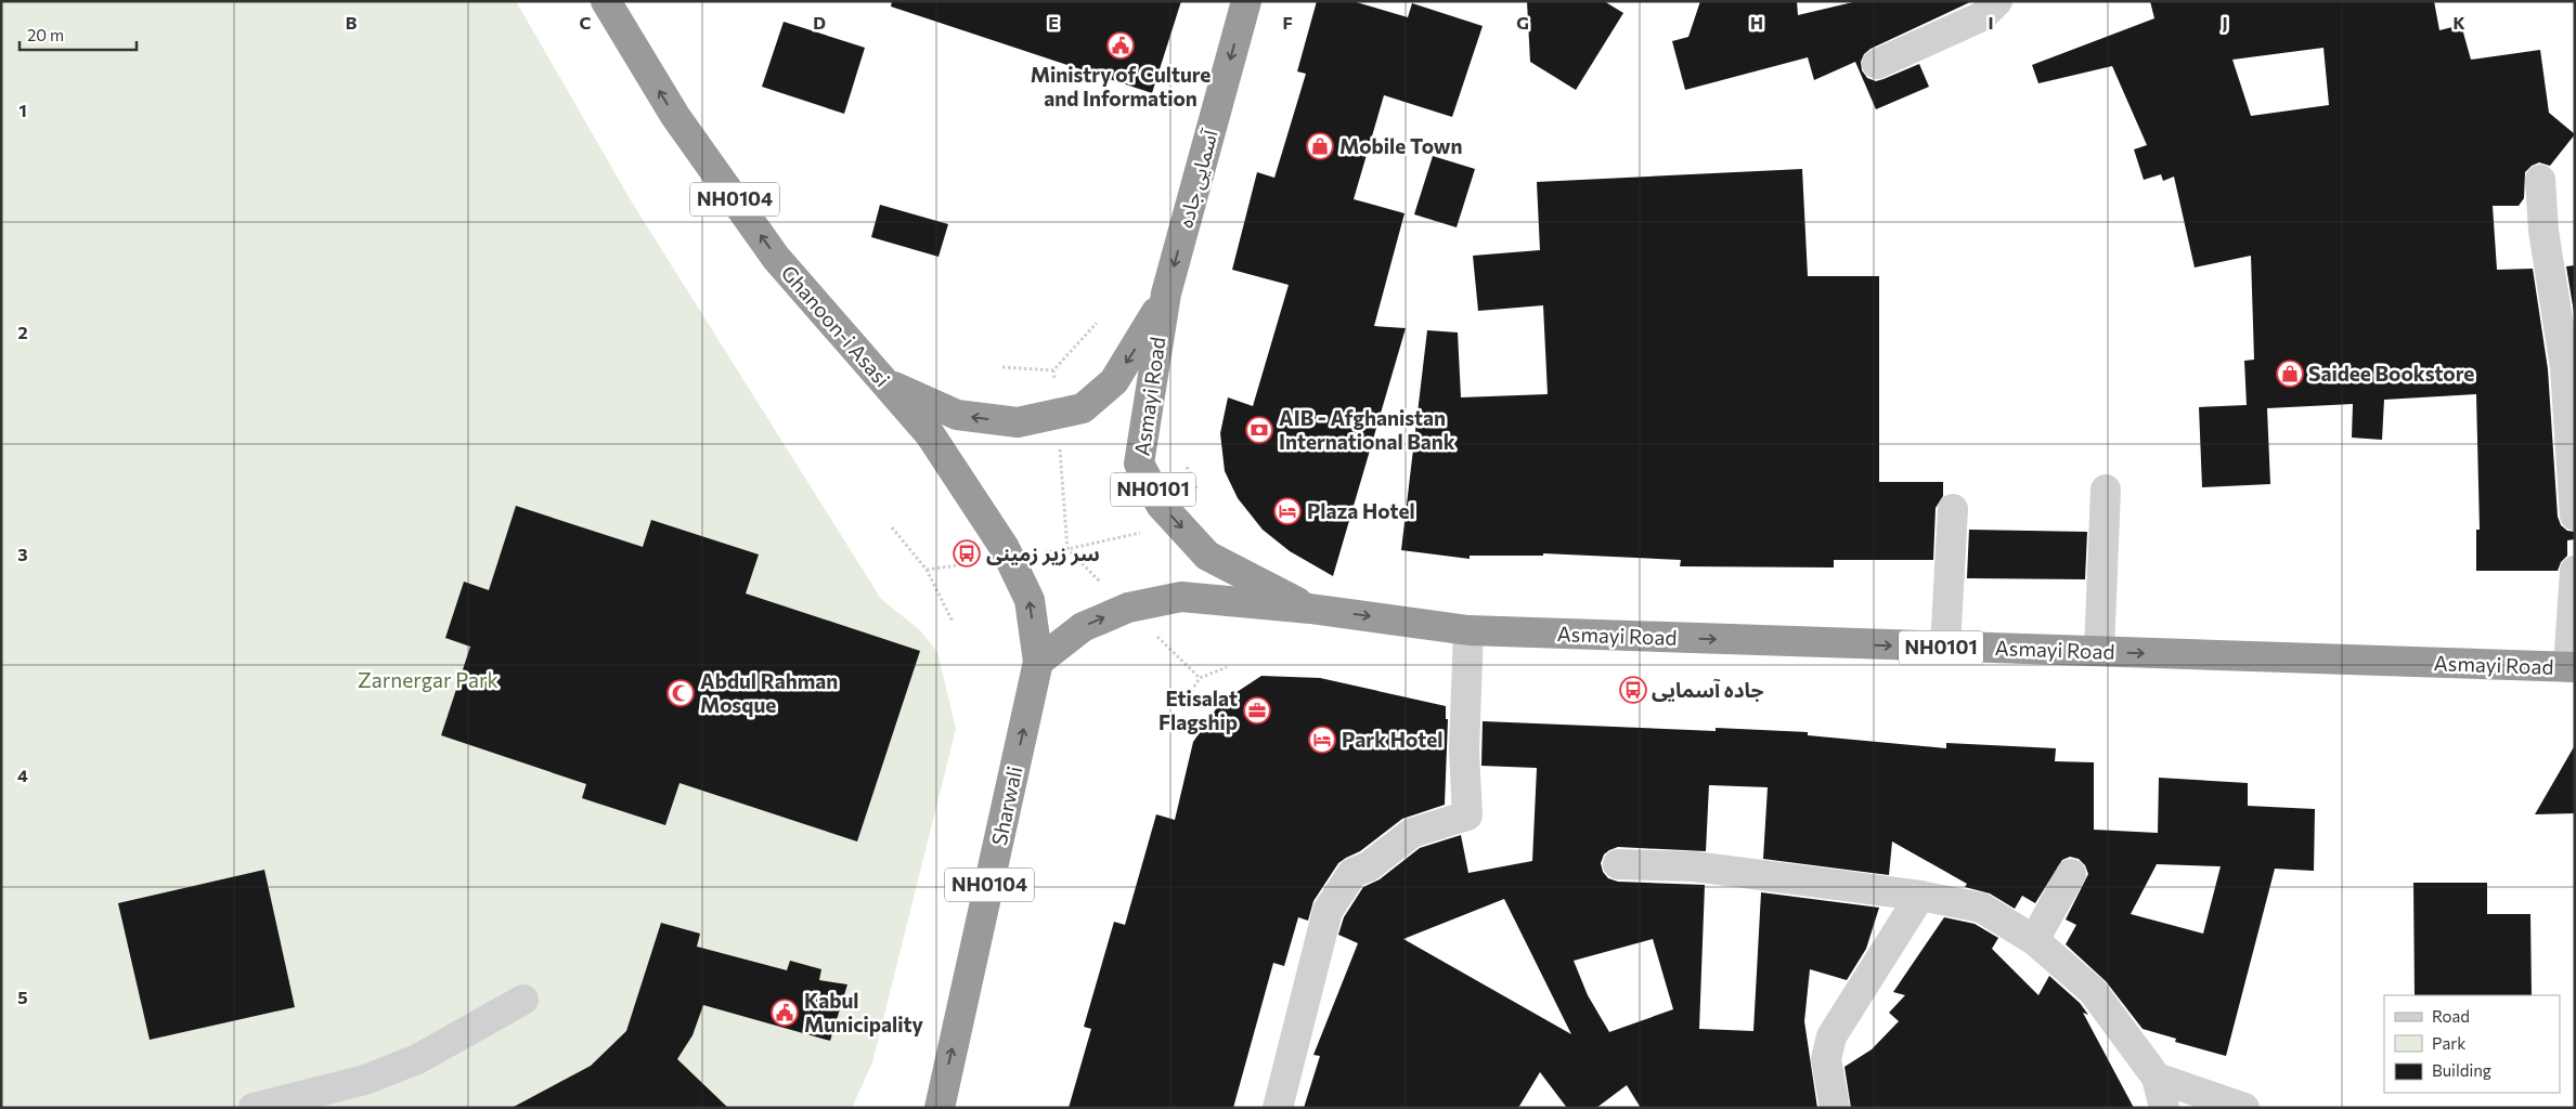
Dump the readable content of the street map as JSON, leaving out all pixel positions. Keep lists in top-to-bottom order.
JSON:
{
  "streets": {
    "highway": [
      "آسمایی جاده",
      "NH0104",
      "Ghanoon-i Asasi",
      "Asmayi Road",
      "NH0101",
      "Sharwali"
    ]
  },
  "crossings": [
    ["آسمایی جاده", "NH0104"],
    ["آسمایی جاده", "Asmayi Road"],
    ["NH0104", "Ghanoon-i Asasi"],
    ["NH0104", "Asmayi Road"],
    ["Ghanoon-i Asasi", "Asmayi Road"],
    ["Ghanoon-i Asasi", "Sharwali"],
    ["Asmayi Road", "Sharwali"]
  ],
  "one_way": [
    "آسمایی جاده",
    "Ghanoon-i Asasi",
    "Asmayi Road",
    "Sharwali"
  ],
  "parks": ["Zarnergar Park"],
  "places": {
    "public building": ["Ministry of Culture and Information", "Kabul Municipality"],
    "shop": ["Mobile Town", "Saidee Bookstore"],
    "bank": ["AIB - Afghanistan International Bank"],
    "hotel": ["Plaza Hotel", "Park Hotel"],
    "bus stop": ["سر زیر زمینی", "جاده آسمایی"],
    "mosque": ["Abdul Rahman Mosque"],
    "office": ["Etisalat Flagship"]
  },
  "legend": ["Road", "Park", "Building"],
  "scale_bar": "20 m",
  "grid": {
    "columns": [
      "B",
      "C",
      "D",
      "E",
      "F",
      "G",
      "H",
      "I",
      "J",
      "K"
    ],
    "rows": [
      "1",
      "2",
      "3",
      "4",
      "5"
    ]
  }
}
